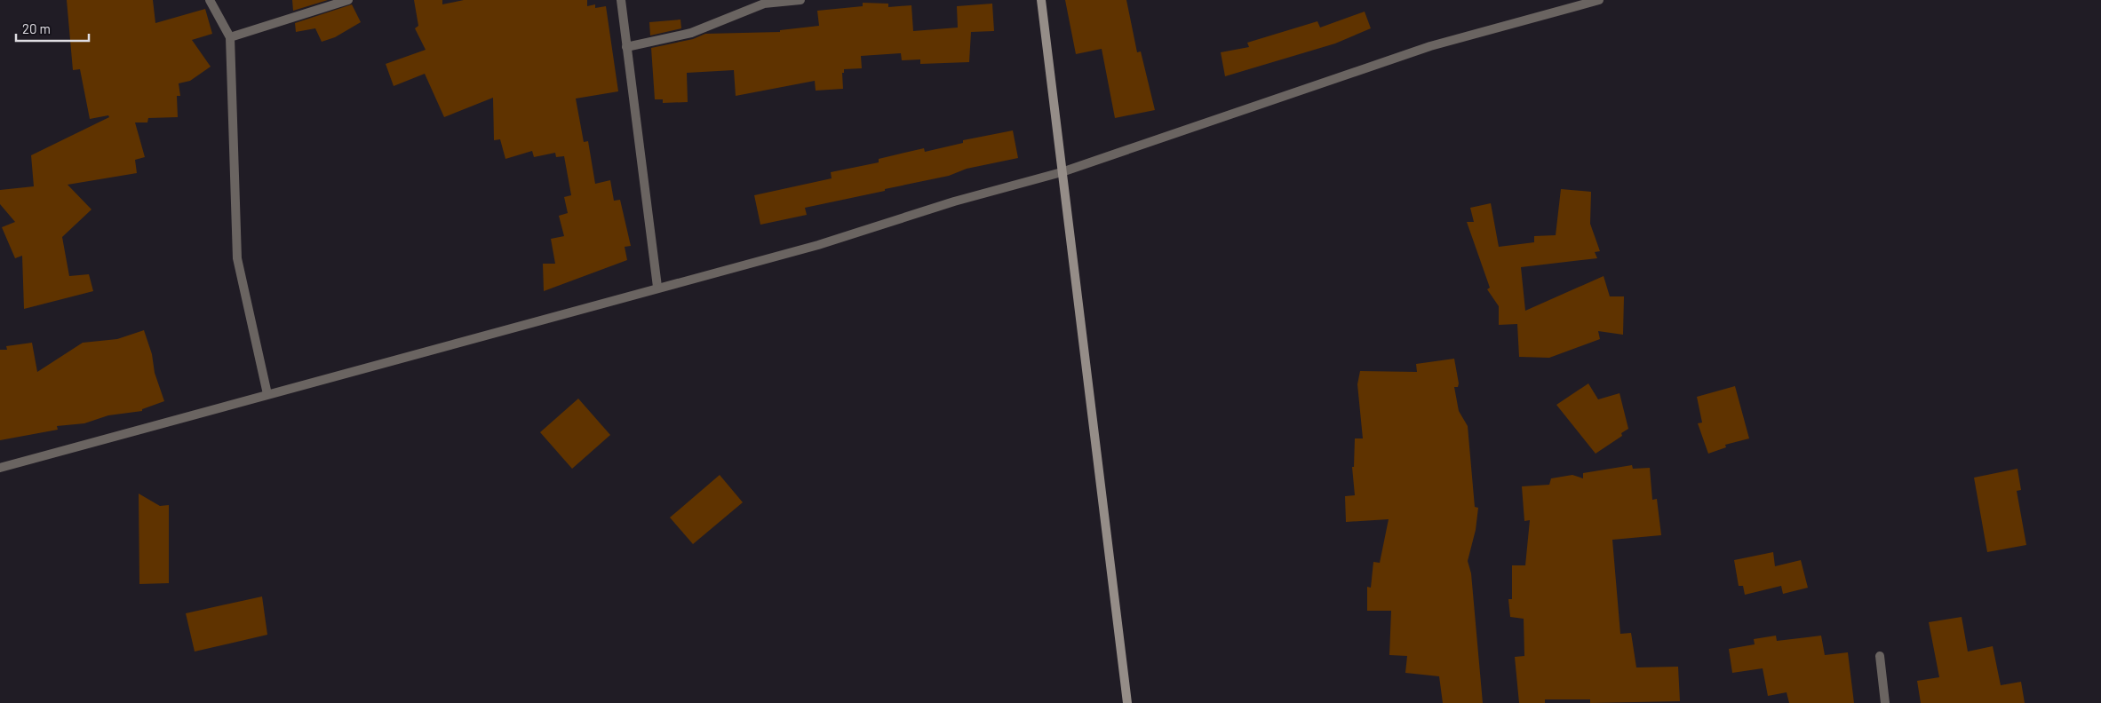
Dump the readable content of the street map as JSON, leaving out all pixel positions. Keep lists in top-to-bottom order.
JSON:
{
  "scale_bar": "20 m"
}
